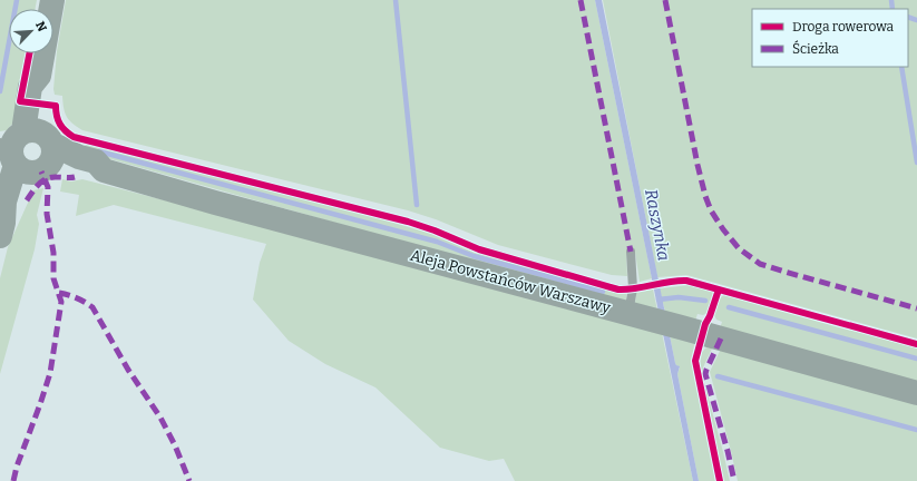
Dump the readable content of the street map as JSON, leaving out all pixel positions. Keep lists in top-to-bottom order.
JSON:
{
  "streets": {
    "street": ["Aleja Powstańców Warszawy"]
  },
  "water": ["Raszynka"],
  "legend": ["Droga rowerowa", "Ścieżka"],
  "north": "top right"
}
